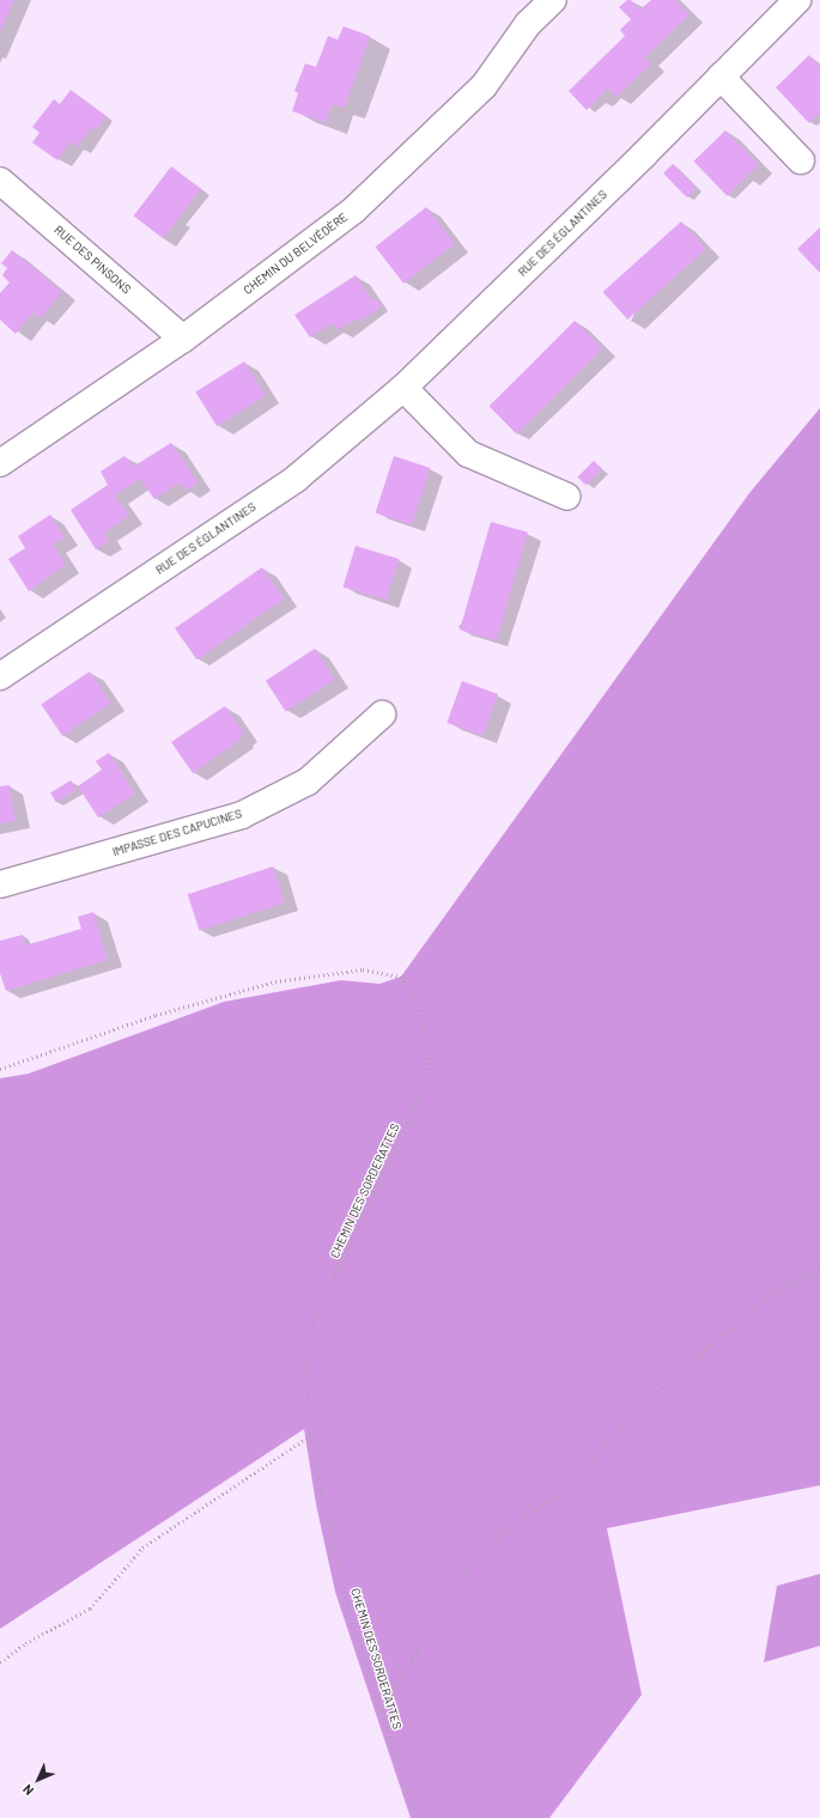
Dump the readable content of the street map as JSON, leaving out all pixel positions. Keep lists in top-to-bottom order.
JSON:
{
  "streets": {
    "street": [
      "RUE DES ÉGLANTINES",
      "CHEMIN DU BELVÉDÈRE",
      "RUE DES PINSONS",
      "IMPASSE DES CAPUCINES"
    ],
    "path": ["CHEMIN DES SORDERATTES"]
  },
  "crossings": [
    ["CHEMIN DU BELVÉDÈRE", "RUE DES PINSONS"]
  ],
  "north": "bottom left"
}
